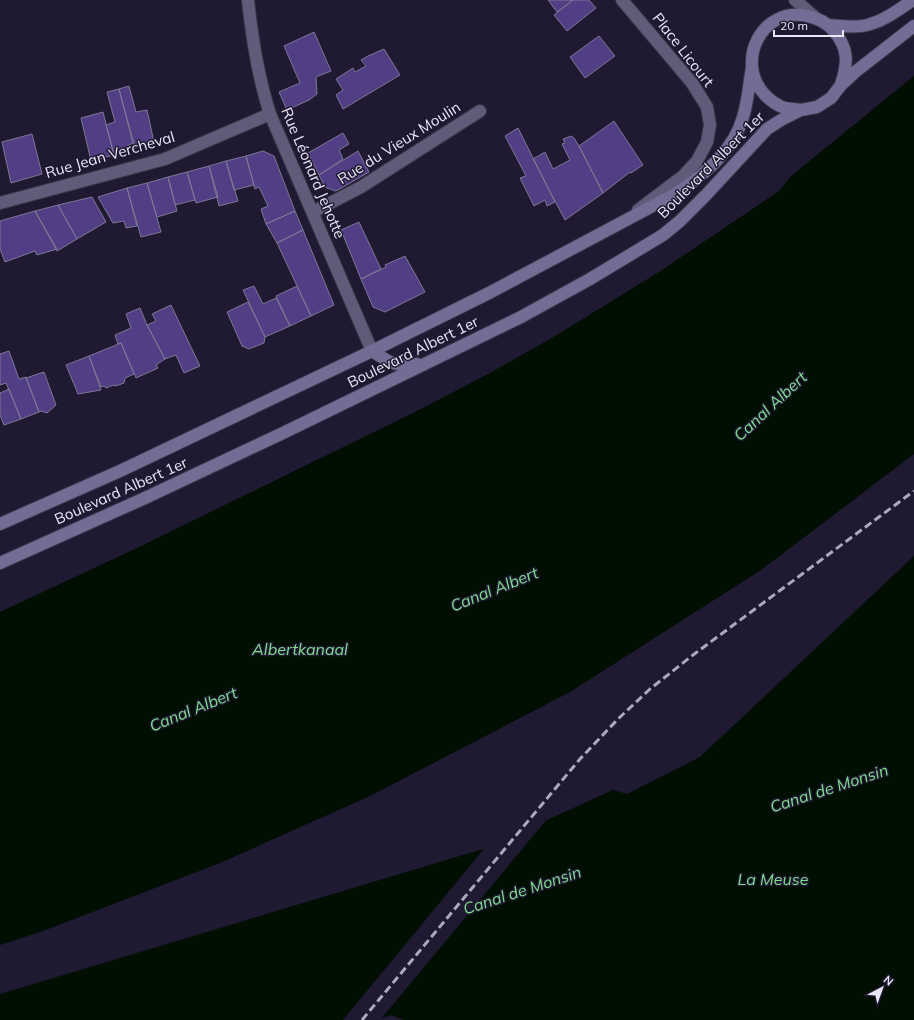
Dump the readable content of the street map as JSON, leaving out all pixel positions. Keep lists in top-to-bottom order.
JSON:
{
  "streets": {
    "main road": ["Boulevard Albert 1er"],
    "street": [
      "Place Licourt",
      "Rue du Vieux Moulin",
      "Rue Jean Vercheval",
      "Rue Léonard Jehotte"
    ]
  },
  "crossings": [
    ["Place Licourt", "Boulevard Albert 1er"],
    ["Rue du Vieux Moulin", "Rue Léonard Jehotte"],
    ["Rue Jean Vercheval", "Rue Léonard Jehotte"],
    ["Boulevard Albert 1er", "Rue Léonard Jehotte"]
  ],
  "water": [
    "Canal Albert",
    "Albertkanaal",
    "Canal de Monsin",
    "La Meuse"
  ],
  "scale_bar": "20 m",
  "north": "top right"
}
